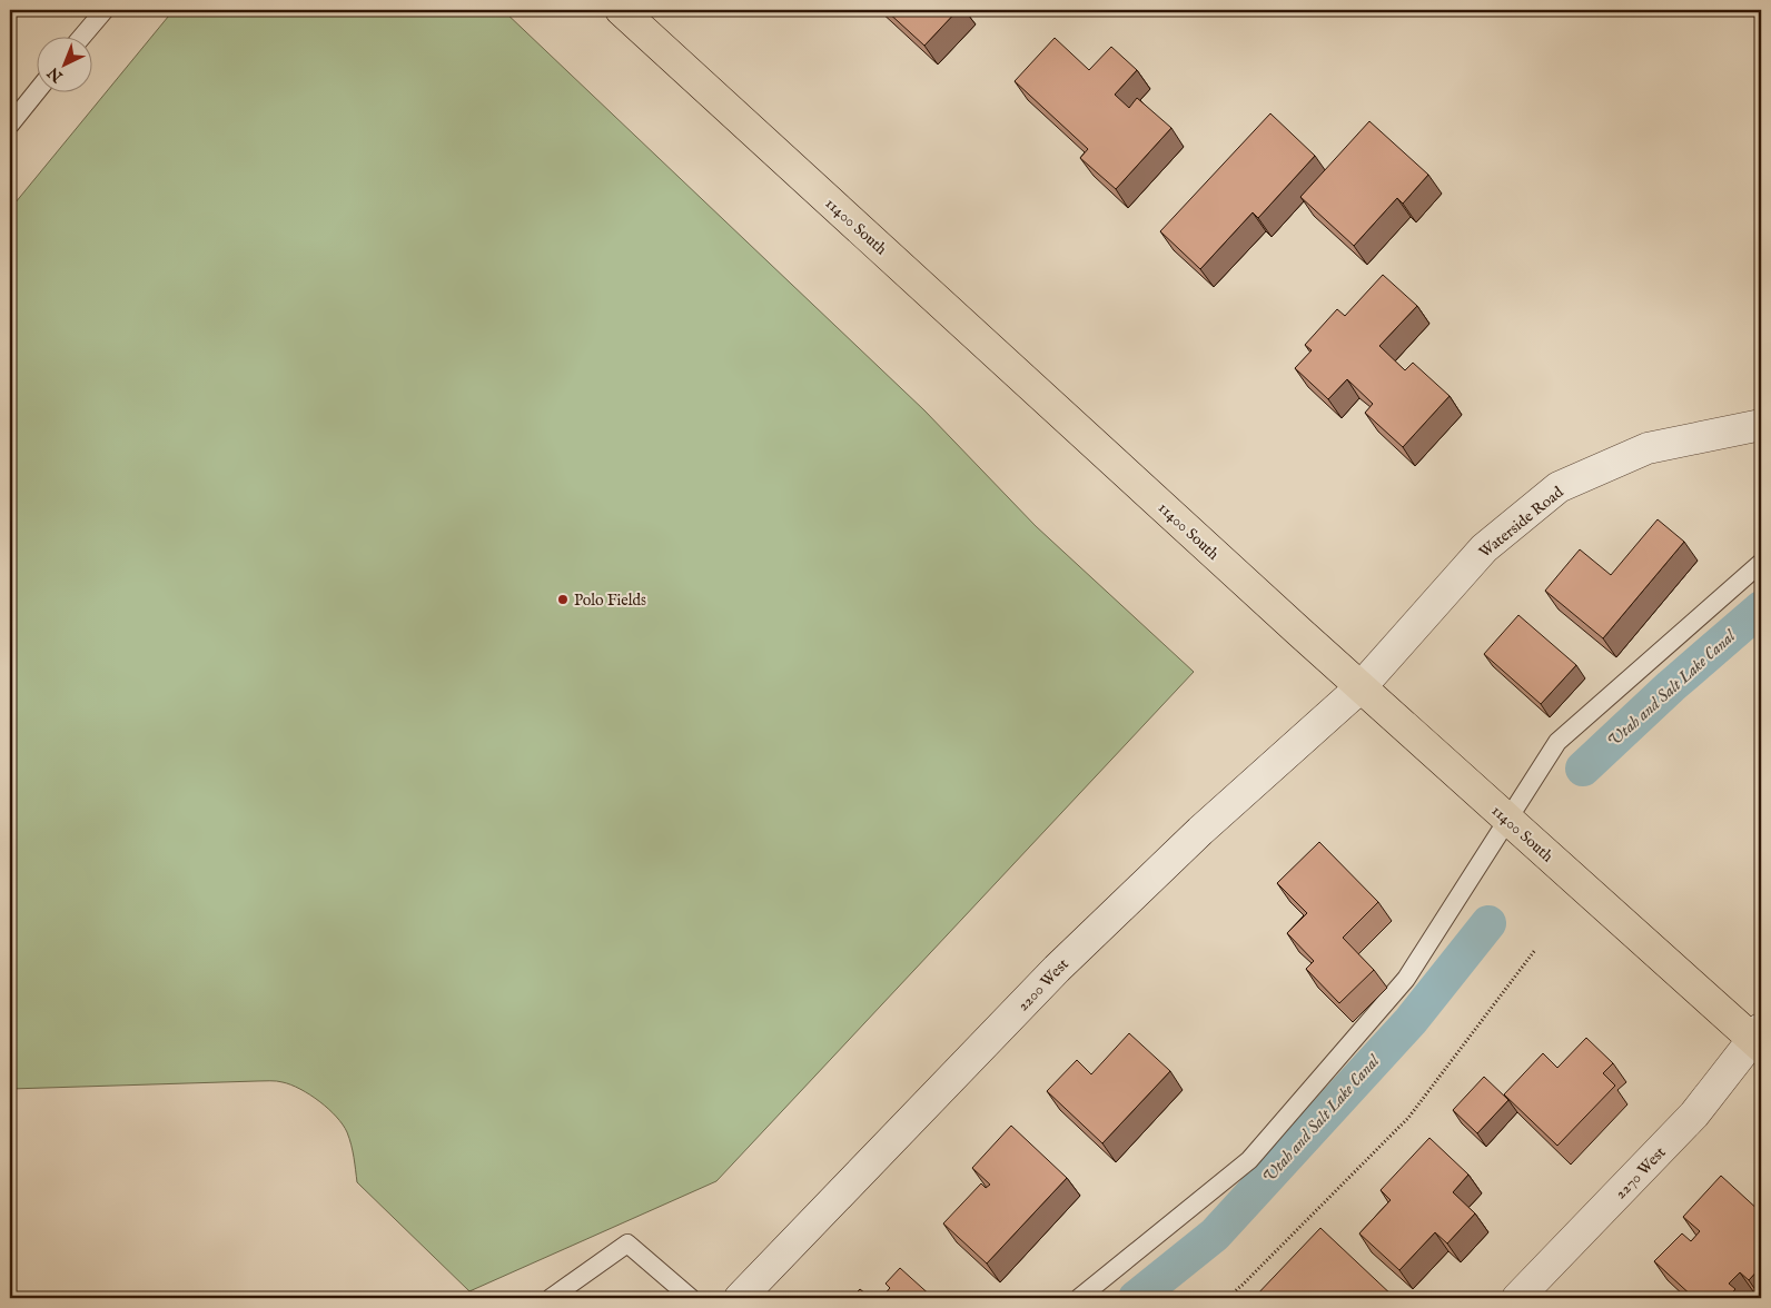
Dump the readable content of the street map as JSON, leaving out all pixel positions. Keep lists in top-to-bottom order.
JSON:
{
  "streets": {
    "main road": ["11400 South"],
    "street": ["Waterside Road", "2200 West", "2270 West"]
  },
  "crossings": [
    ["11400 South", "Waterside Road"],
    ["11400 South", "2200 West"],
    ["11400 South", "2270 West"],
    ["Waterside Road", "2200 West"]
  ],
  "water": ["Utah and Salt Lake Canal"],
  "places": ["Polo Fields"],
  "north": "bottom left"
}
